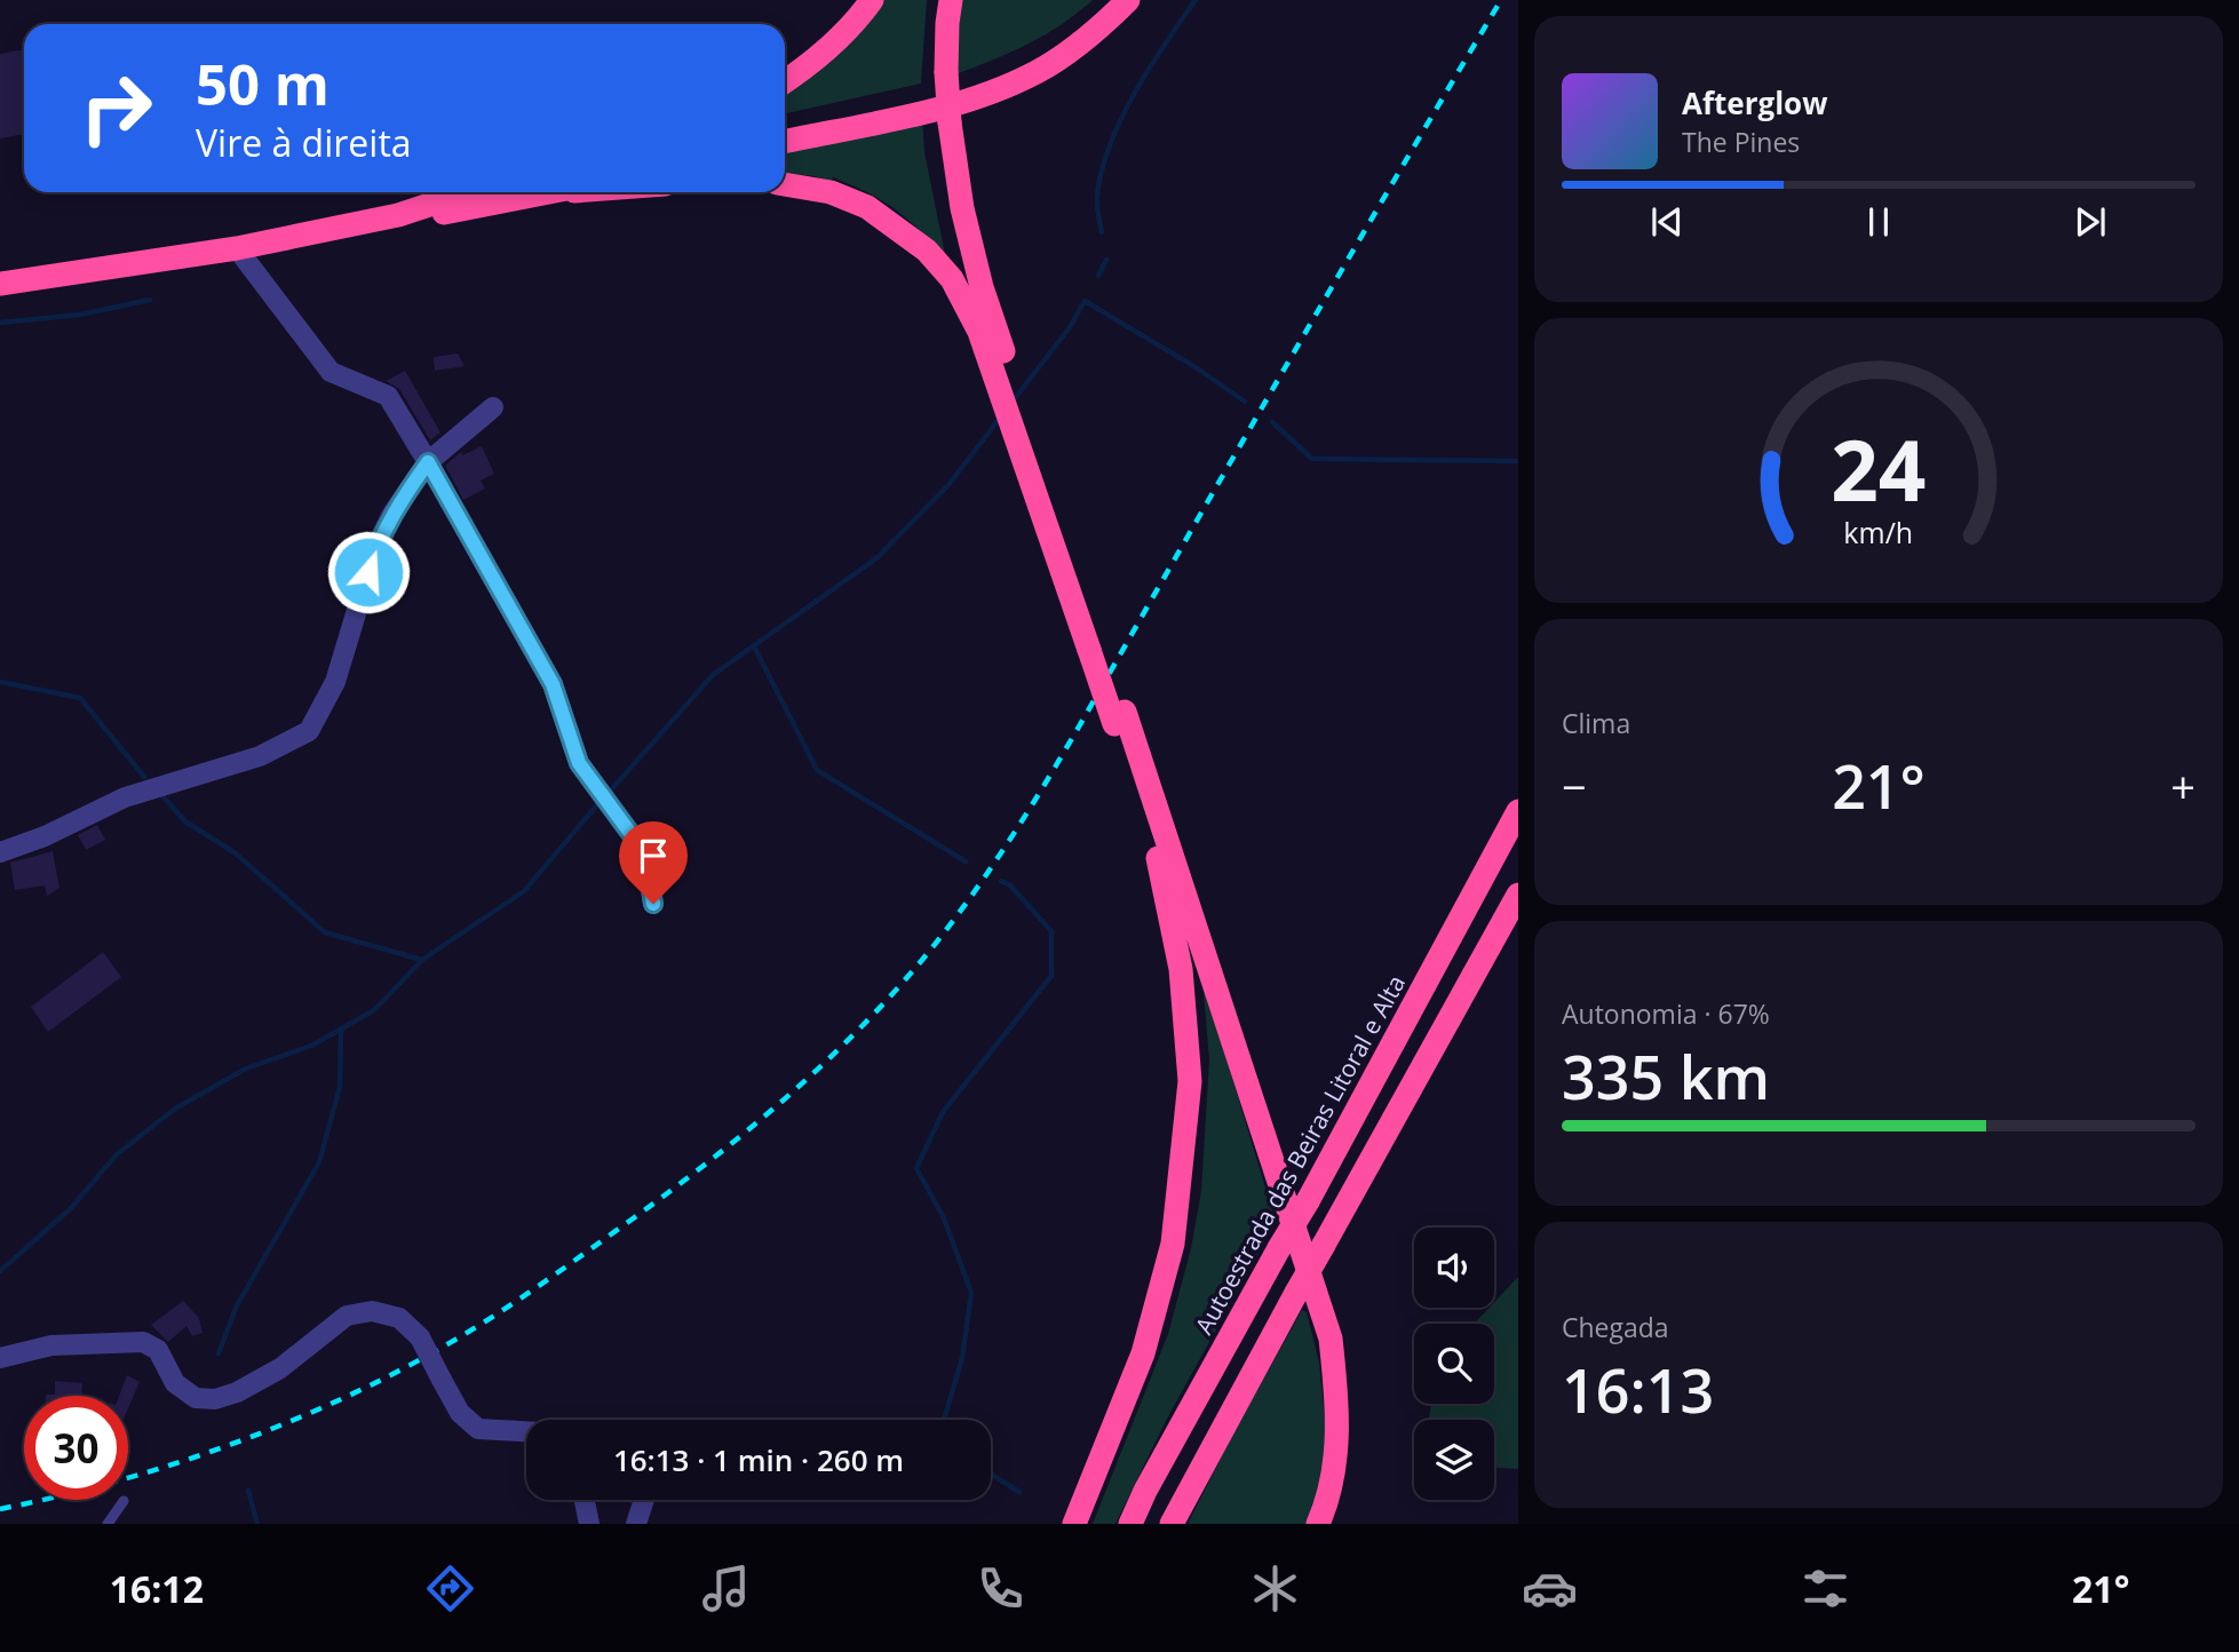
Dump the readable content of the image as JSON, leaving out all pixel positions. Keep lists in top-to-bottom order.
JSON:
{
  "streets": {
    "highway": ["Autoestrada das Beiras Litoral e Alta"]
  },
  "page": {
    "turn": ["50 m", "Vire à direita"],
    "song": ["Afterglow", "The Pines"],
    "tile": [
      "Clima",
      ["Autonomia · 67%", "335 km"],
      ["Chegada", "16:13"]
    ],
    "heat": ["−", "21°", "+"],
    "limit": "30",
    "trip": "16:13 · 1 min · 260 m",
    "tabs": ["16:12", "21°"],
    "gauge": ["24", "km/h"]
  }
}
